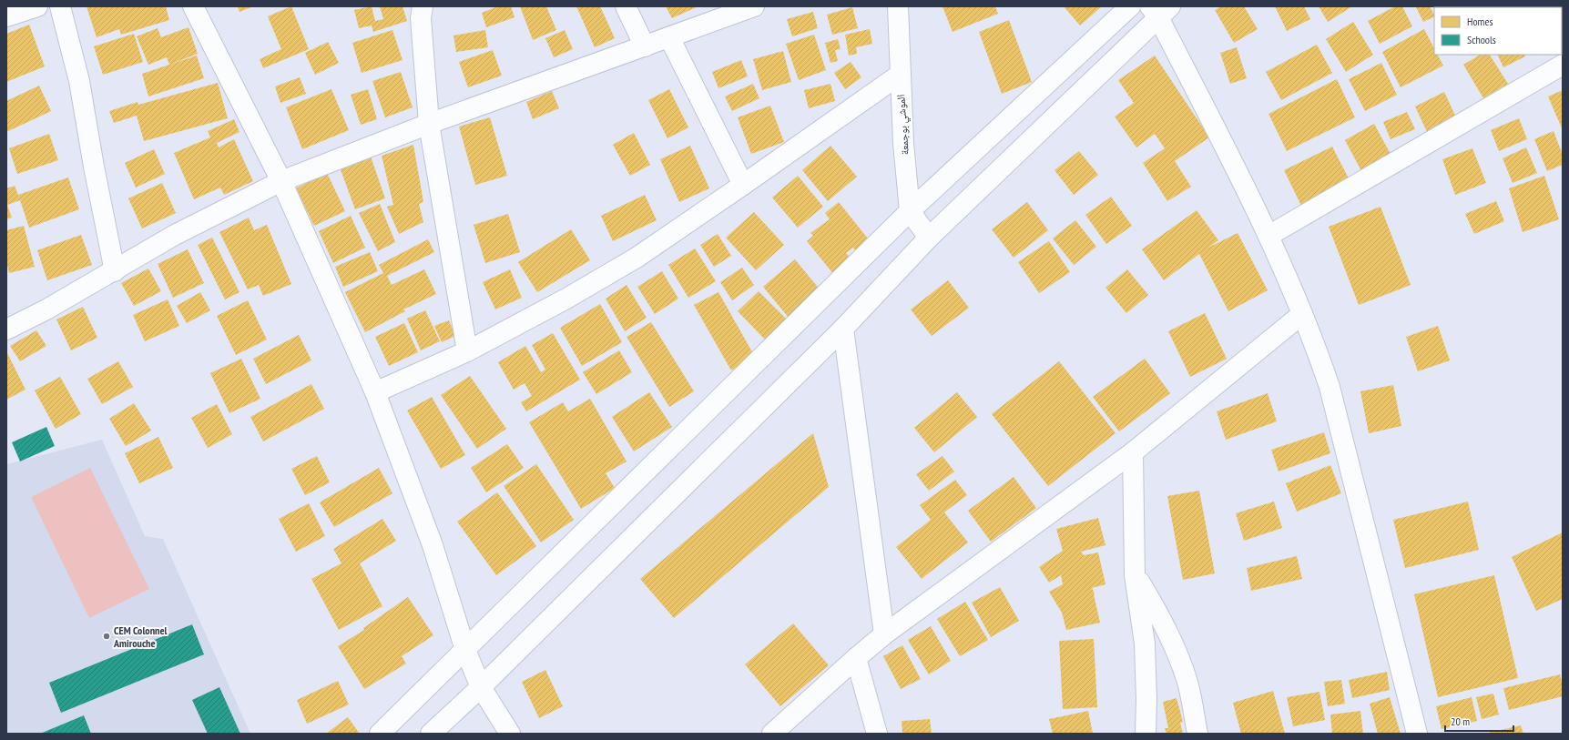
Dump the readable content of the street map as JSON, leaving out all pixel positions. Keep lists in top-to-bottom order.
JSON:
{
  "streets": {
    "street": ["الموشي بوجمعة"]
  },
  "places": ["CEM Colonnel Amirouche"],
  "legend": ["Homes", "Schools"],
  "scale_bar": "20 m"
}
